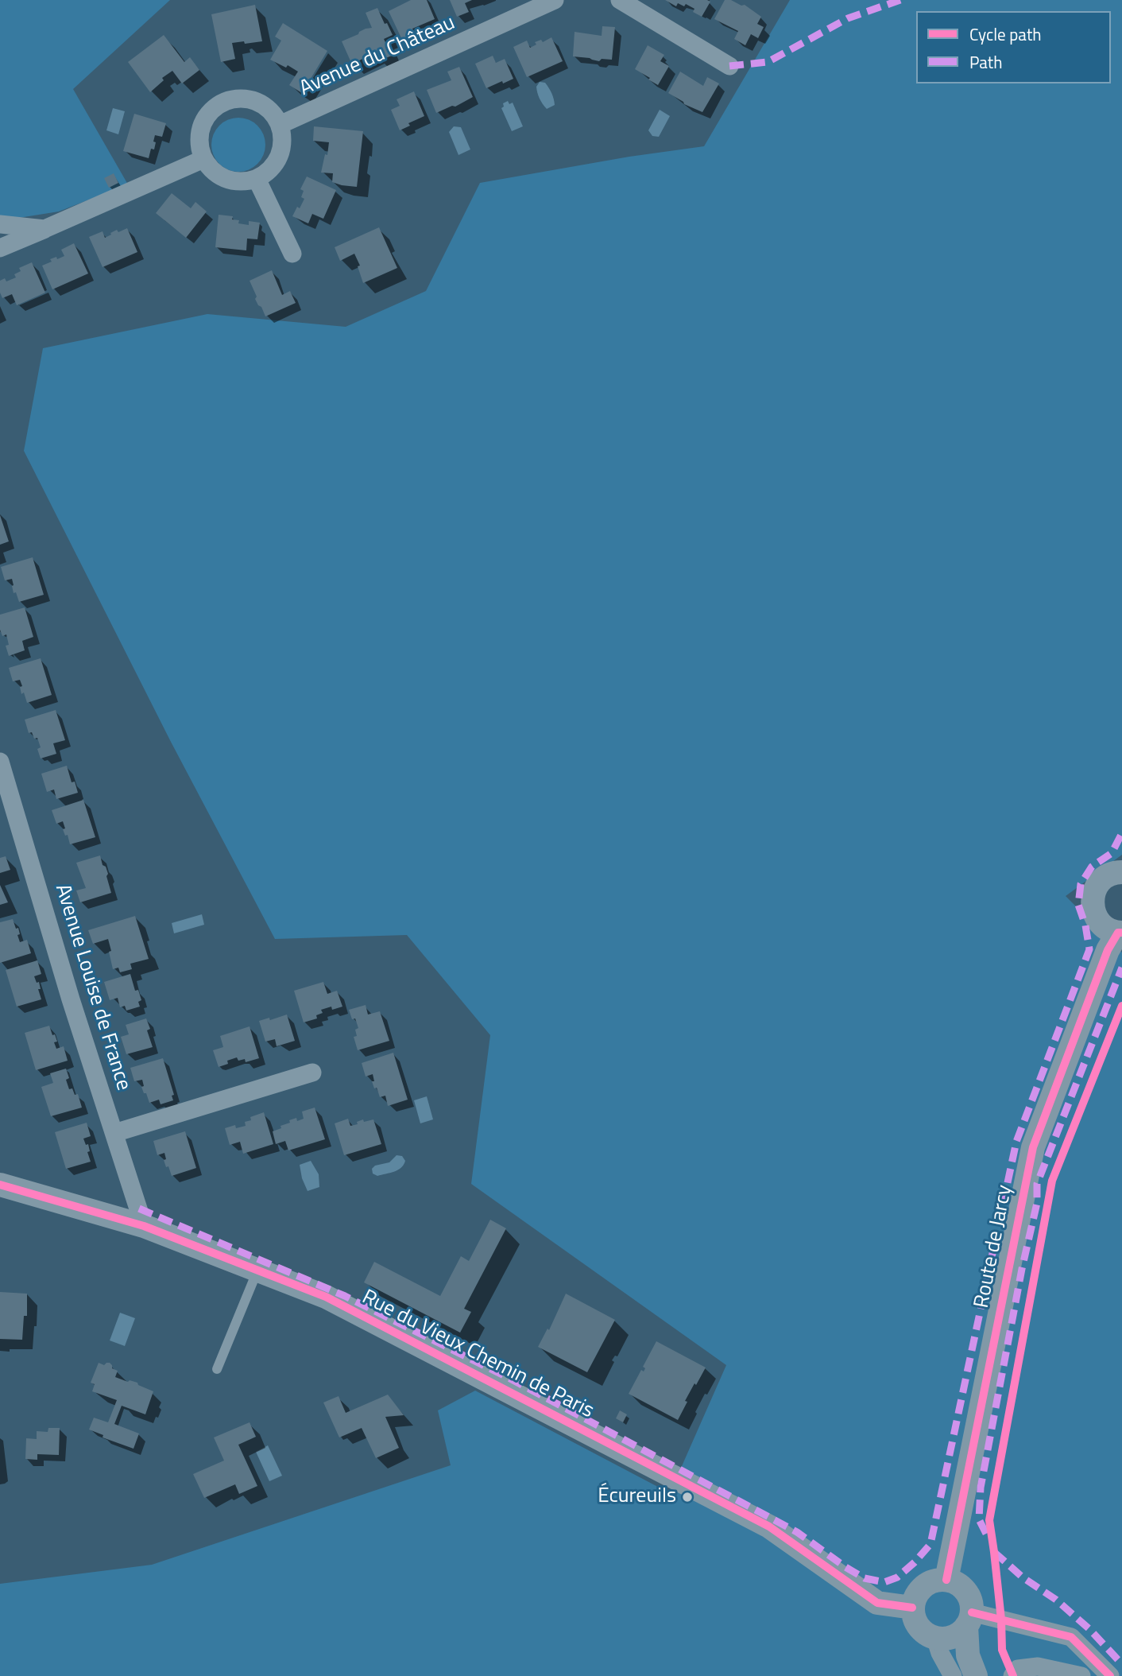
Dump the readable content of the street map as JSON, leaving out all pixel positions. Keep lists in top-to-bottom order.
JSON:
{
  "streets": {
    "street": [
      "Avenue du Château",
      "Avenue Louise de France",
      "Route de Jarcy",
      "Rue du Vieux Chemin de Paris"
    ]
  },
  "crossings": [
    ["Avenue Louise de France", "Rue du Vieux Chemin de Paris"],
    ["Route de Jarcy", "Rue du Vieux Chemin de Paris"]
  ],
  "places": ["Écureuils"],
  "legend": ["Cycle path", "Path"]
}
